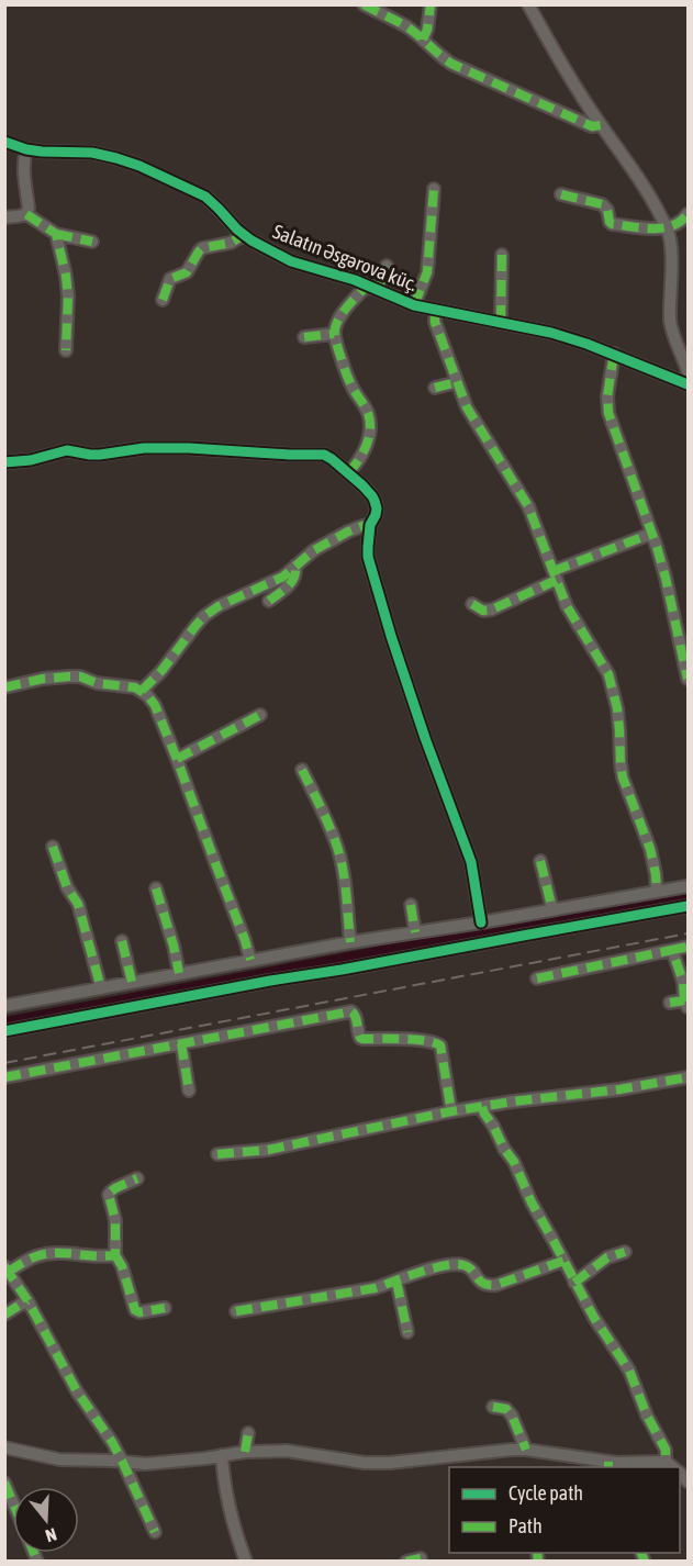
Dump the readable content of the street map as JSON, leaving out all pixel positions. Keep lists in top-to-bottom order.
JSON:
{
  "streets": {
    "street": ["Salatın Əsgərova küç."]
  },
  "legend": ["Cycle path", "Path"],
  "north": "bottom"
}
